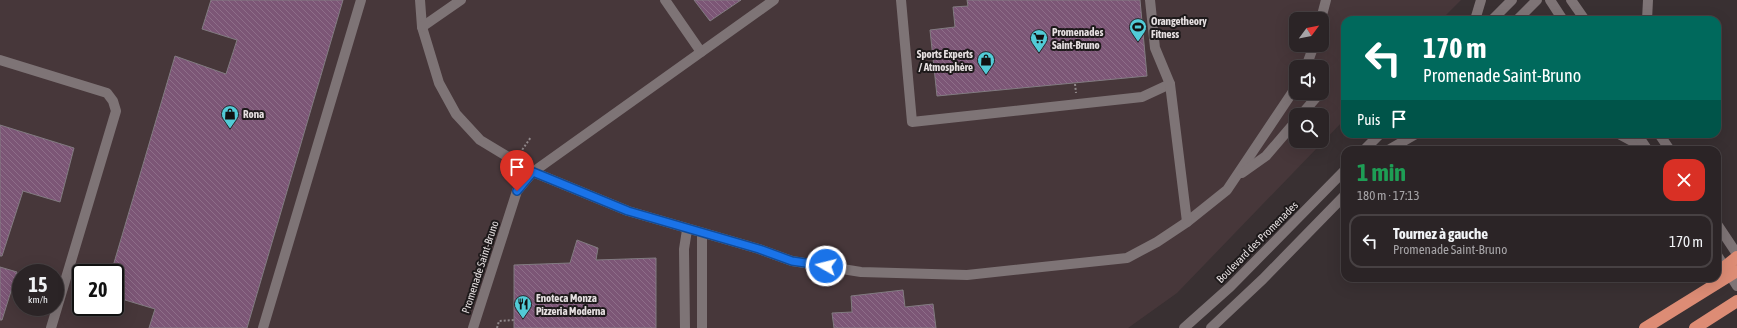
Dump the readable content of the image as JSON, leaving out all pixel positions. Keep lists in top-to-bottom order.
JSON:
{
  "streets": {
    "street": ["Boulevard des Promenades", "Promenade Saint-Bruno"]
  },
  "places": {
    "sports": ["Orangetheory Fitness"],
    "supermarket": ["Promenades Saint-Bruno"],
    "shop": ["Sports Experts / Atmosphère", "Rona"],
    "restaurant": ["Enoteca Monza Pizzeria Moderna"]
  },
  "north": "top right",
  "page": {
    "turn": ["170 m", "Promenade Saint-Bruno"],
    "then": "Puis",
    "heading": ["1 min", "180 m · 17:13"],
    "list": [
      {
        "name": "Tournez à gauche",
        "note": "Promenade Saint-Bruno",
        "value": "170 m"
      }
    ],
    "speed": "15 km/h",
    "limit": "20"
  }
}
